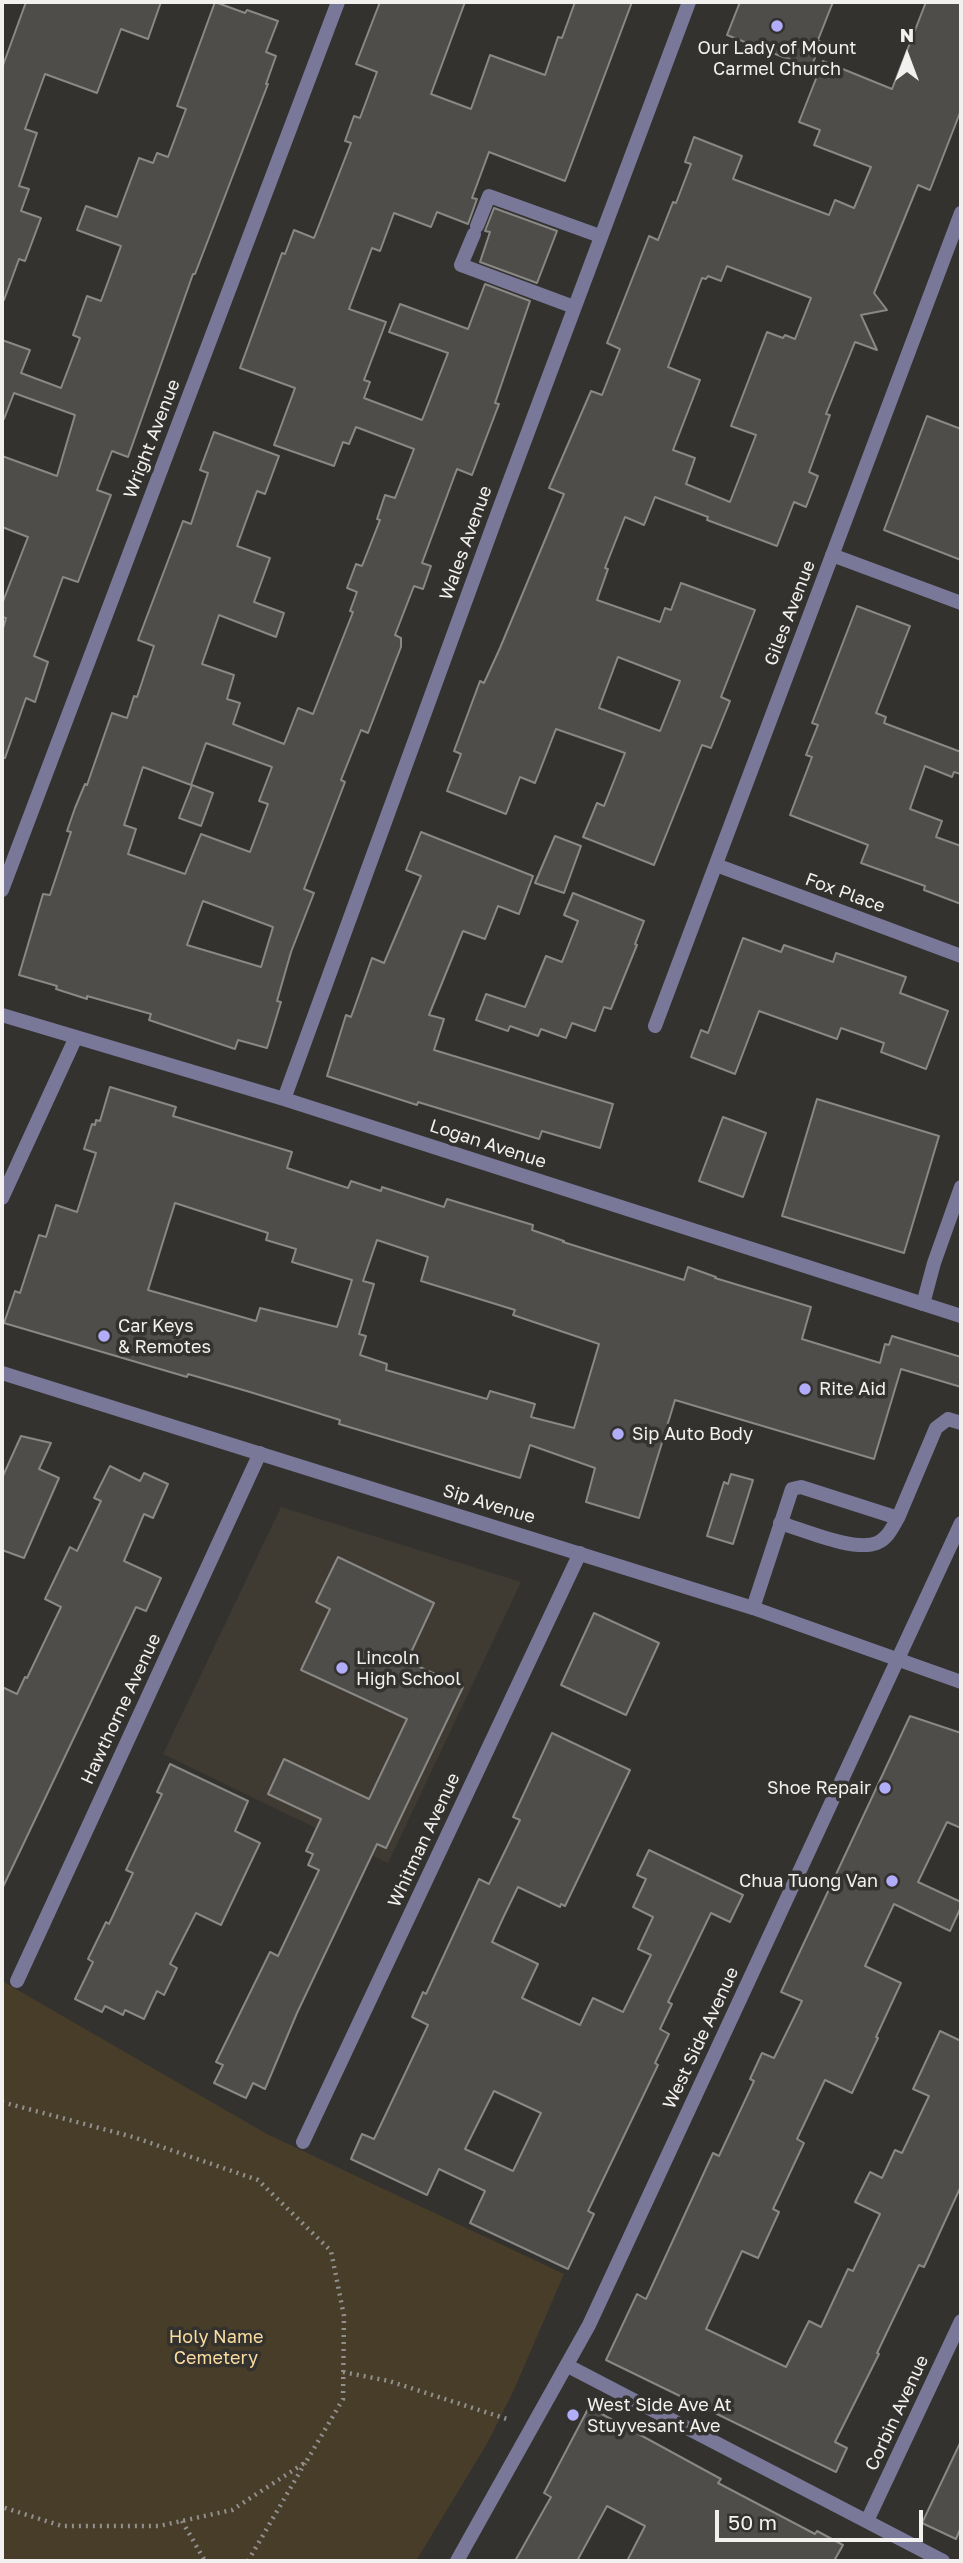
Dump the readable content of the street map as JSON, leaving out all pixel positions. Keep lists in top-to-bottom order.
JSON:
{
  "streets": {
    "street": [
      "Wright Avenue",
      "Wales Avenue",
      "Giles Avenue",
      "Fox Place",
      "Logan Avenue",
      "Sip Avenue",
      "Hawthorne Avenue",
      "Whitman Avenue",
      "West Side Avenue",
      "Corbin Avenue"
    ]
  },
  "crossings": [
    ["Wales Avenue", "Logan Avenue"],
    ["Giles Avenue", "Fox Place"],
    ["Sip Avenue", "Hawthorne Avenue"],
    ["Sip Avenue", "Whitman Avenue"],
    ["Sip Avenue", "West Side Avenue"]
  ],
  "parks": ["Holy Name Cemetery"],
  "places": [
    "Our Lady of Mount Carmel Church",
    "Car Keys & Remotes",
    "Rite Aid",
    "Sip Auto Body",
    "Lincoln High School",
    "Shoe Repair",
    "Chua Tuong Van",
    "West Side Ave At Stuyvesant Ave"
  ],
  "scale_bar": "50 m",
  "north": "top"
}
